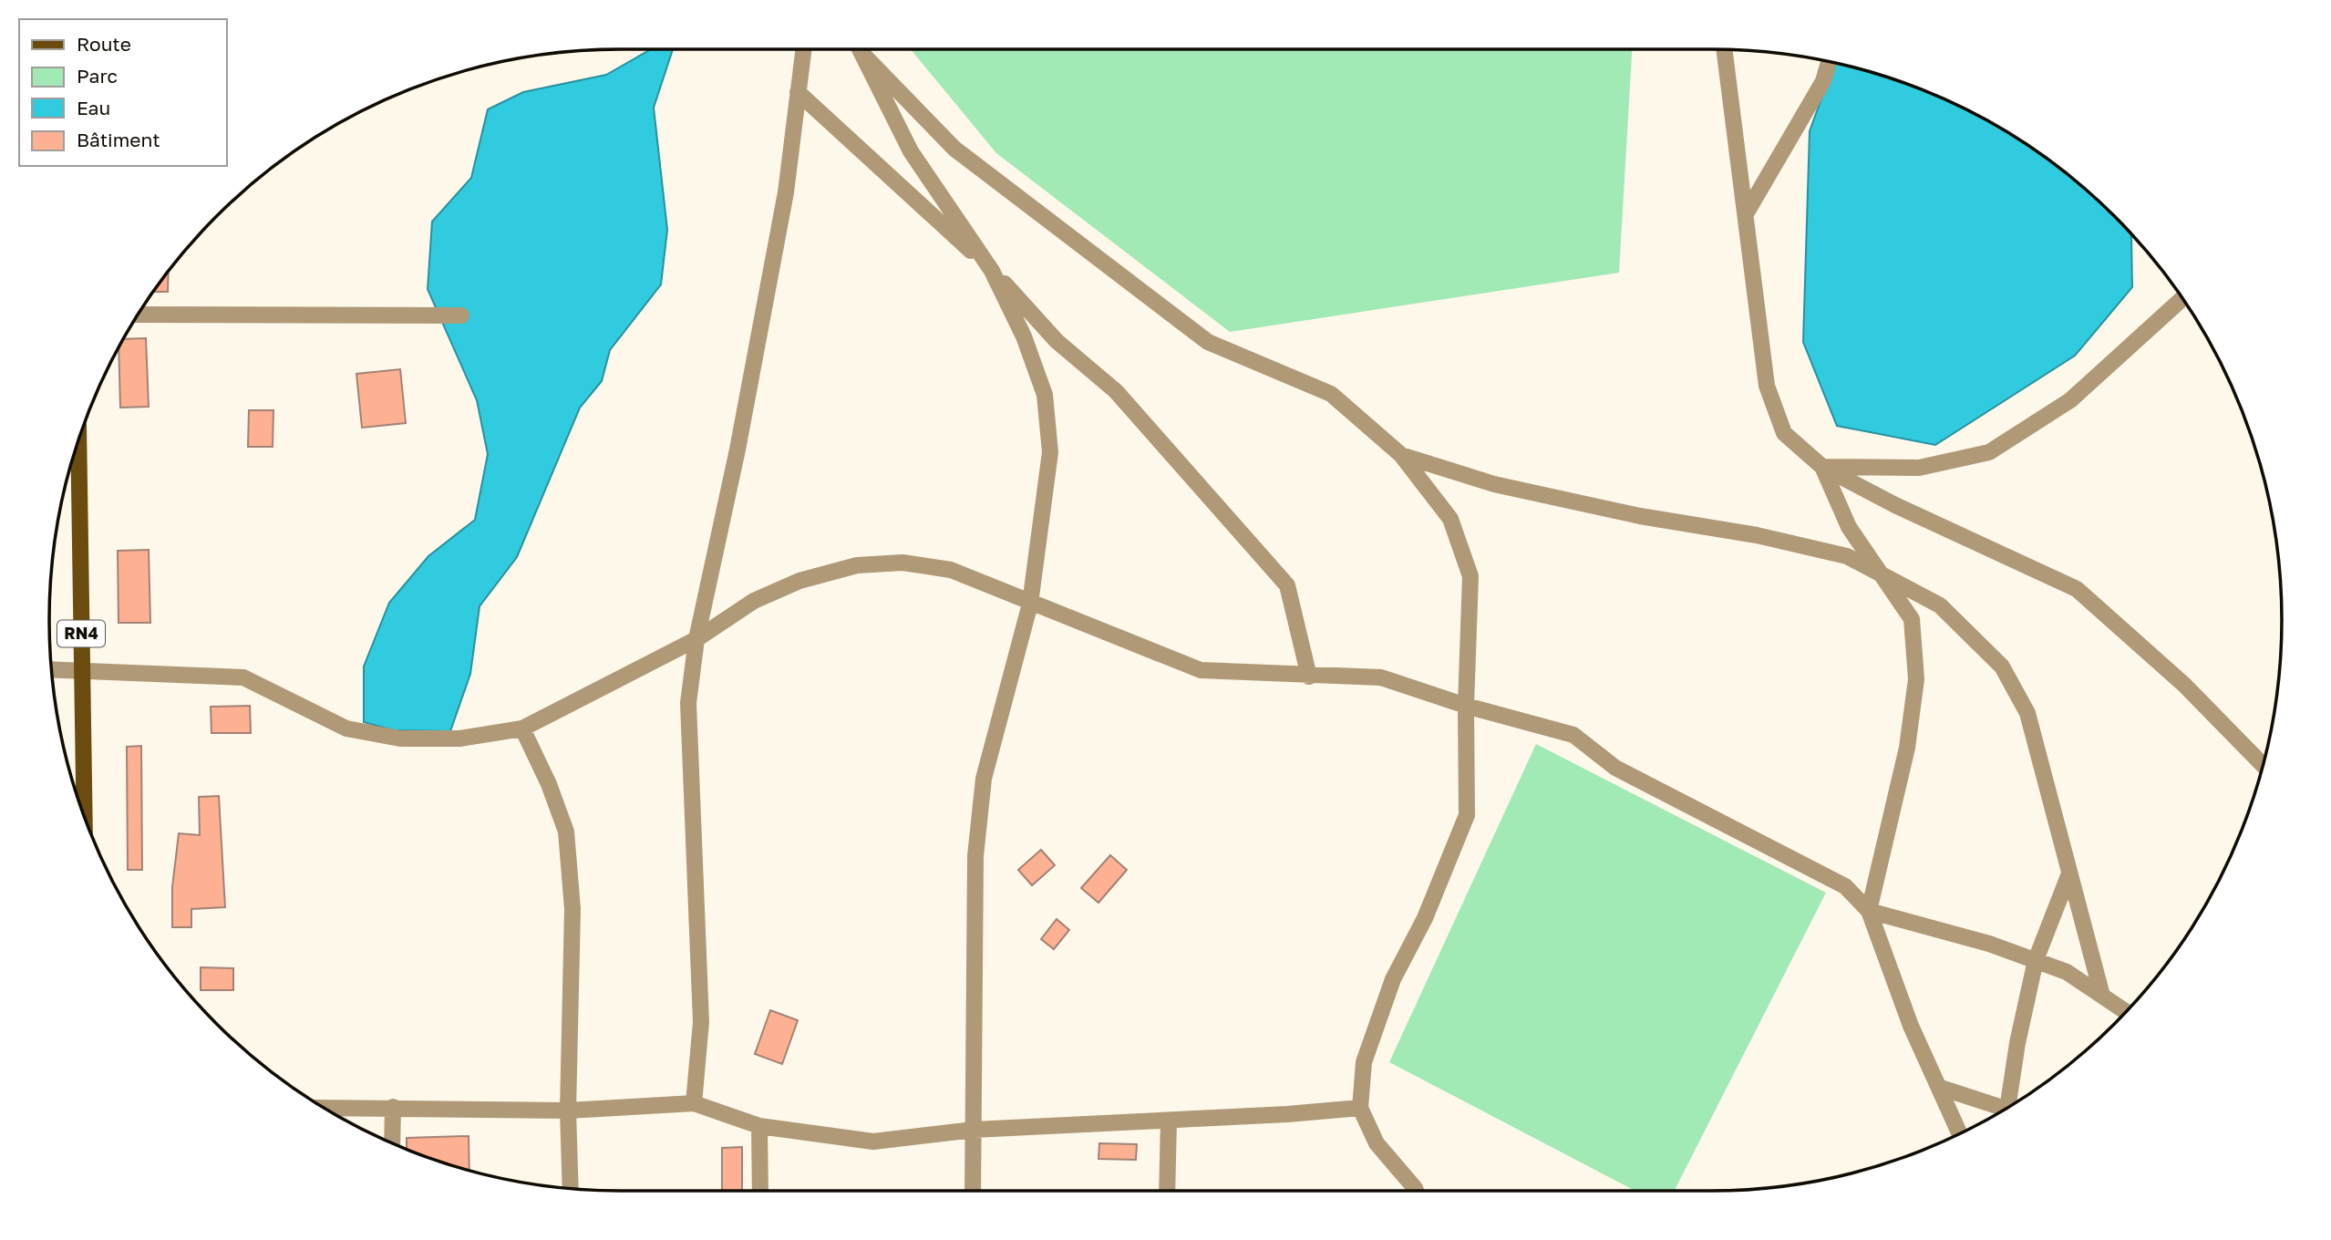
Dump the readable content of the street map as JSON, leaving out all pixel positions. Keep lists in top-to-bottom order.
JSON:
{
  "streets": {
    "main road": ["RN4"]
  },
  "legend": [
    "Route",
    "Parc",
    "Eau",
    "Bâtiment"
  ]
}
